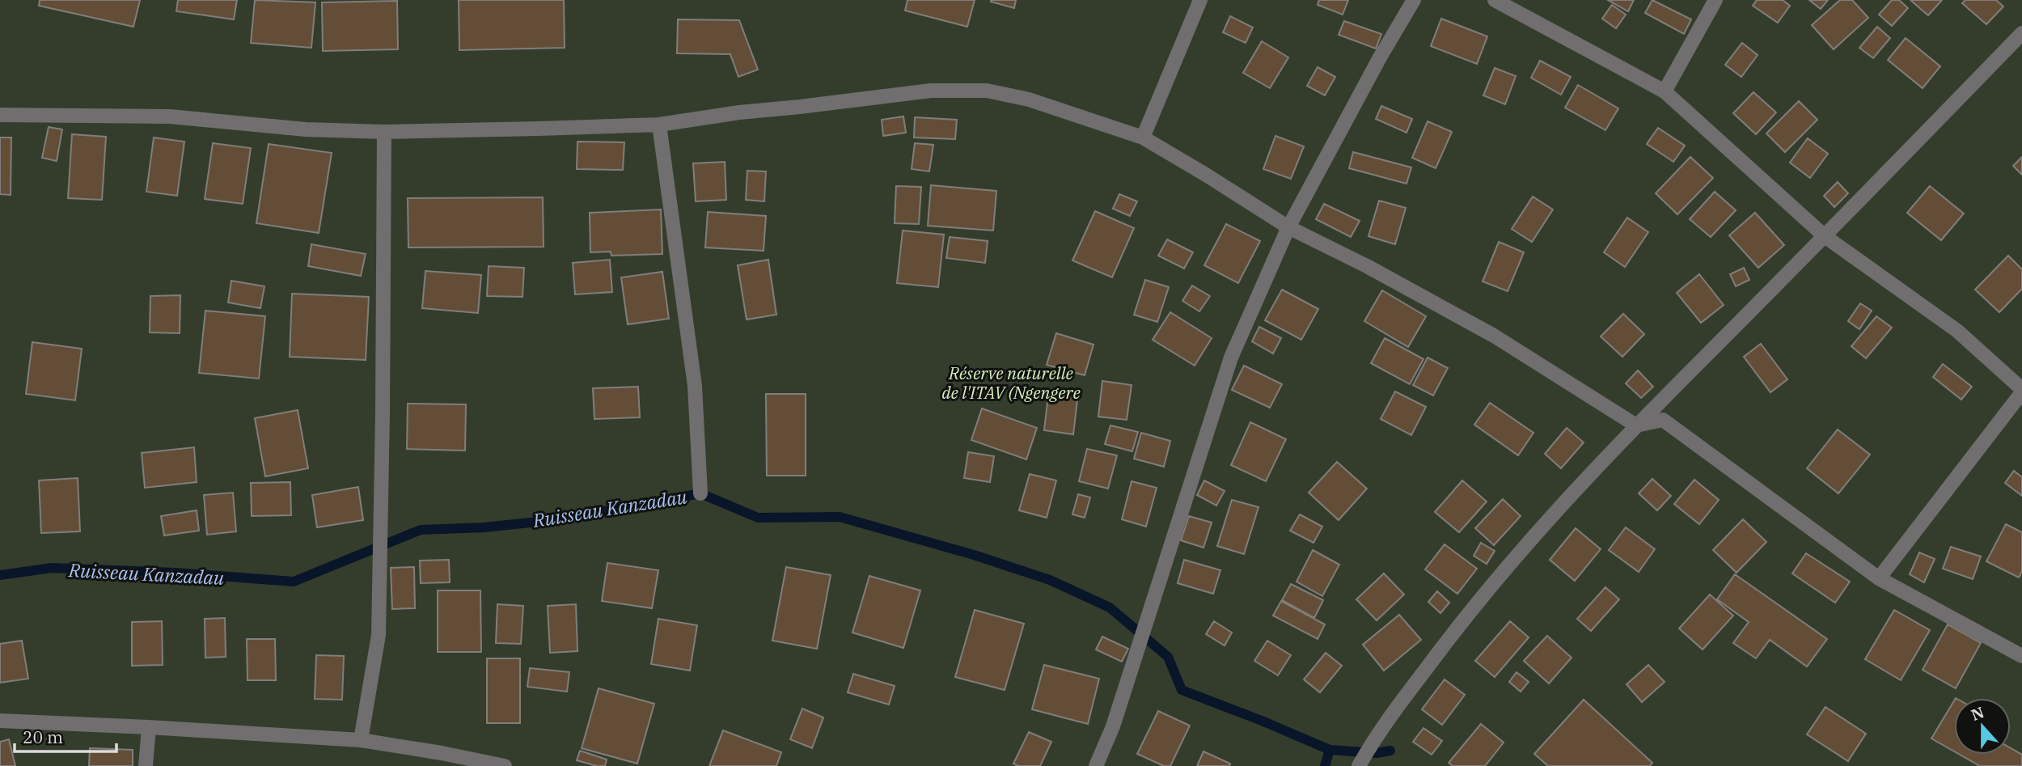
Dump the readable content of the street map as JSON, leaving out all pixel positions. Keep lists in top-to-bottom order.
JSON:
{
  "water": ["Ruisseau Kanzadau"],
  "parks": ["Réserve naturelle de l'ITAV (Ngengere"],
  "scale_bar": "20 m",
  "north": "top"
}
